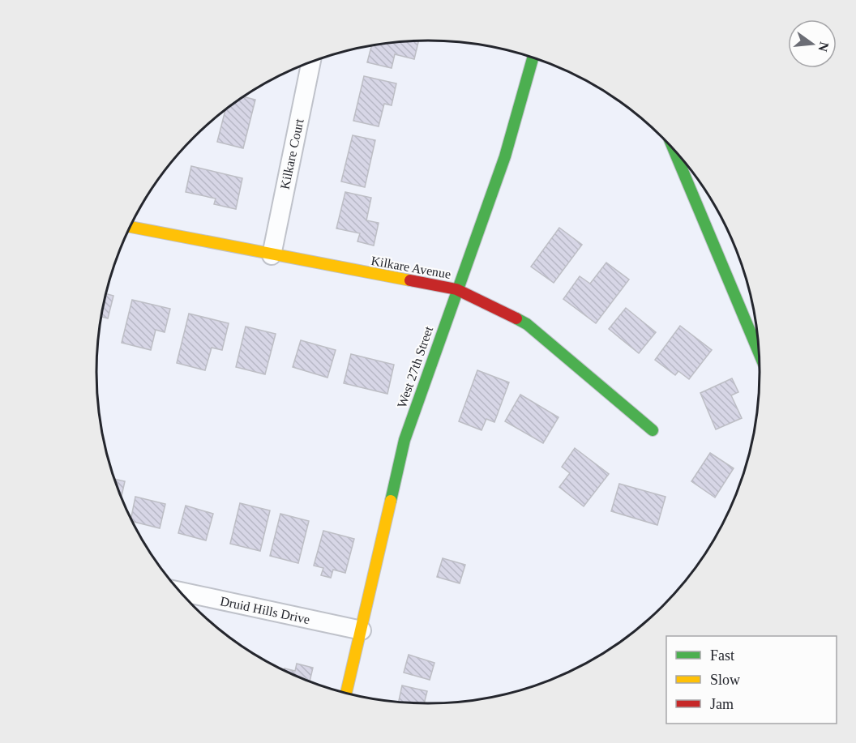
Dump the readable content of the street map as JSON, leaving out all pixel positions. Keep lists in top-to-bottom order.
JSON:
{
  "streets": {
    "street": [
      "Kilkare Court",
      "Kilkare Avenue",
      "West 27th Street",
      "Druid Hills Drive"
    ]
  },
  "crossings": [
    ["Kilkare Court", "Kilkare Avenue"],
    ["Kilkare Avenue", "West 27th Street"],
    ["West 27th Street", "Druid Hills Drive"]
  ],
  "legend": ["Fast", "Slow", "Jam"],
  "north": "right"
}
